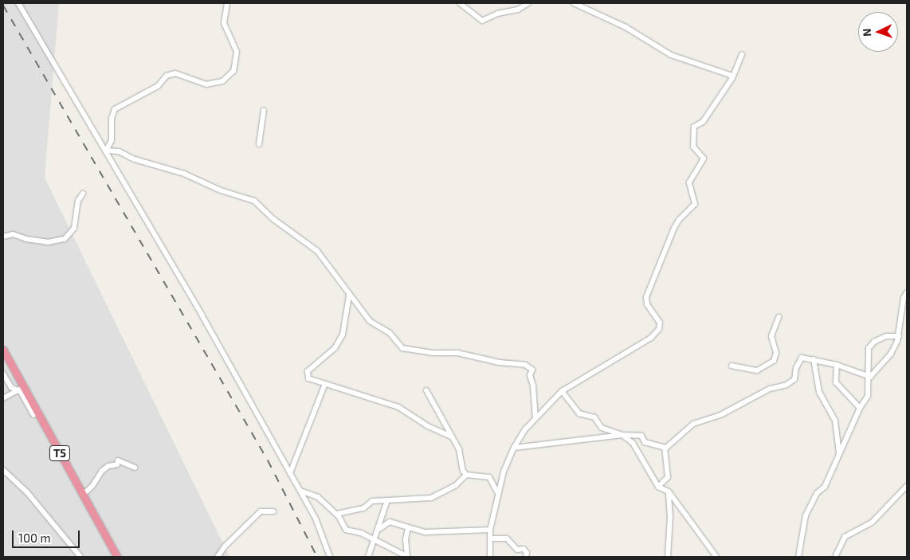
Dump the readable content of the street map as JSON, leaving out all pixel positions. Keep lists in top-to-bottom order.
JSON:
{
  "streets": {
    "highway": ["T5"]
  },
  "scale_bar": "100 m",
  "north": "left"
}
